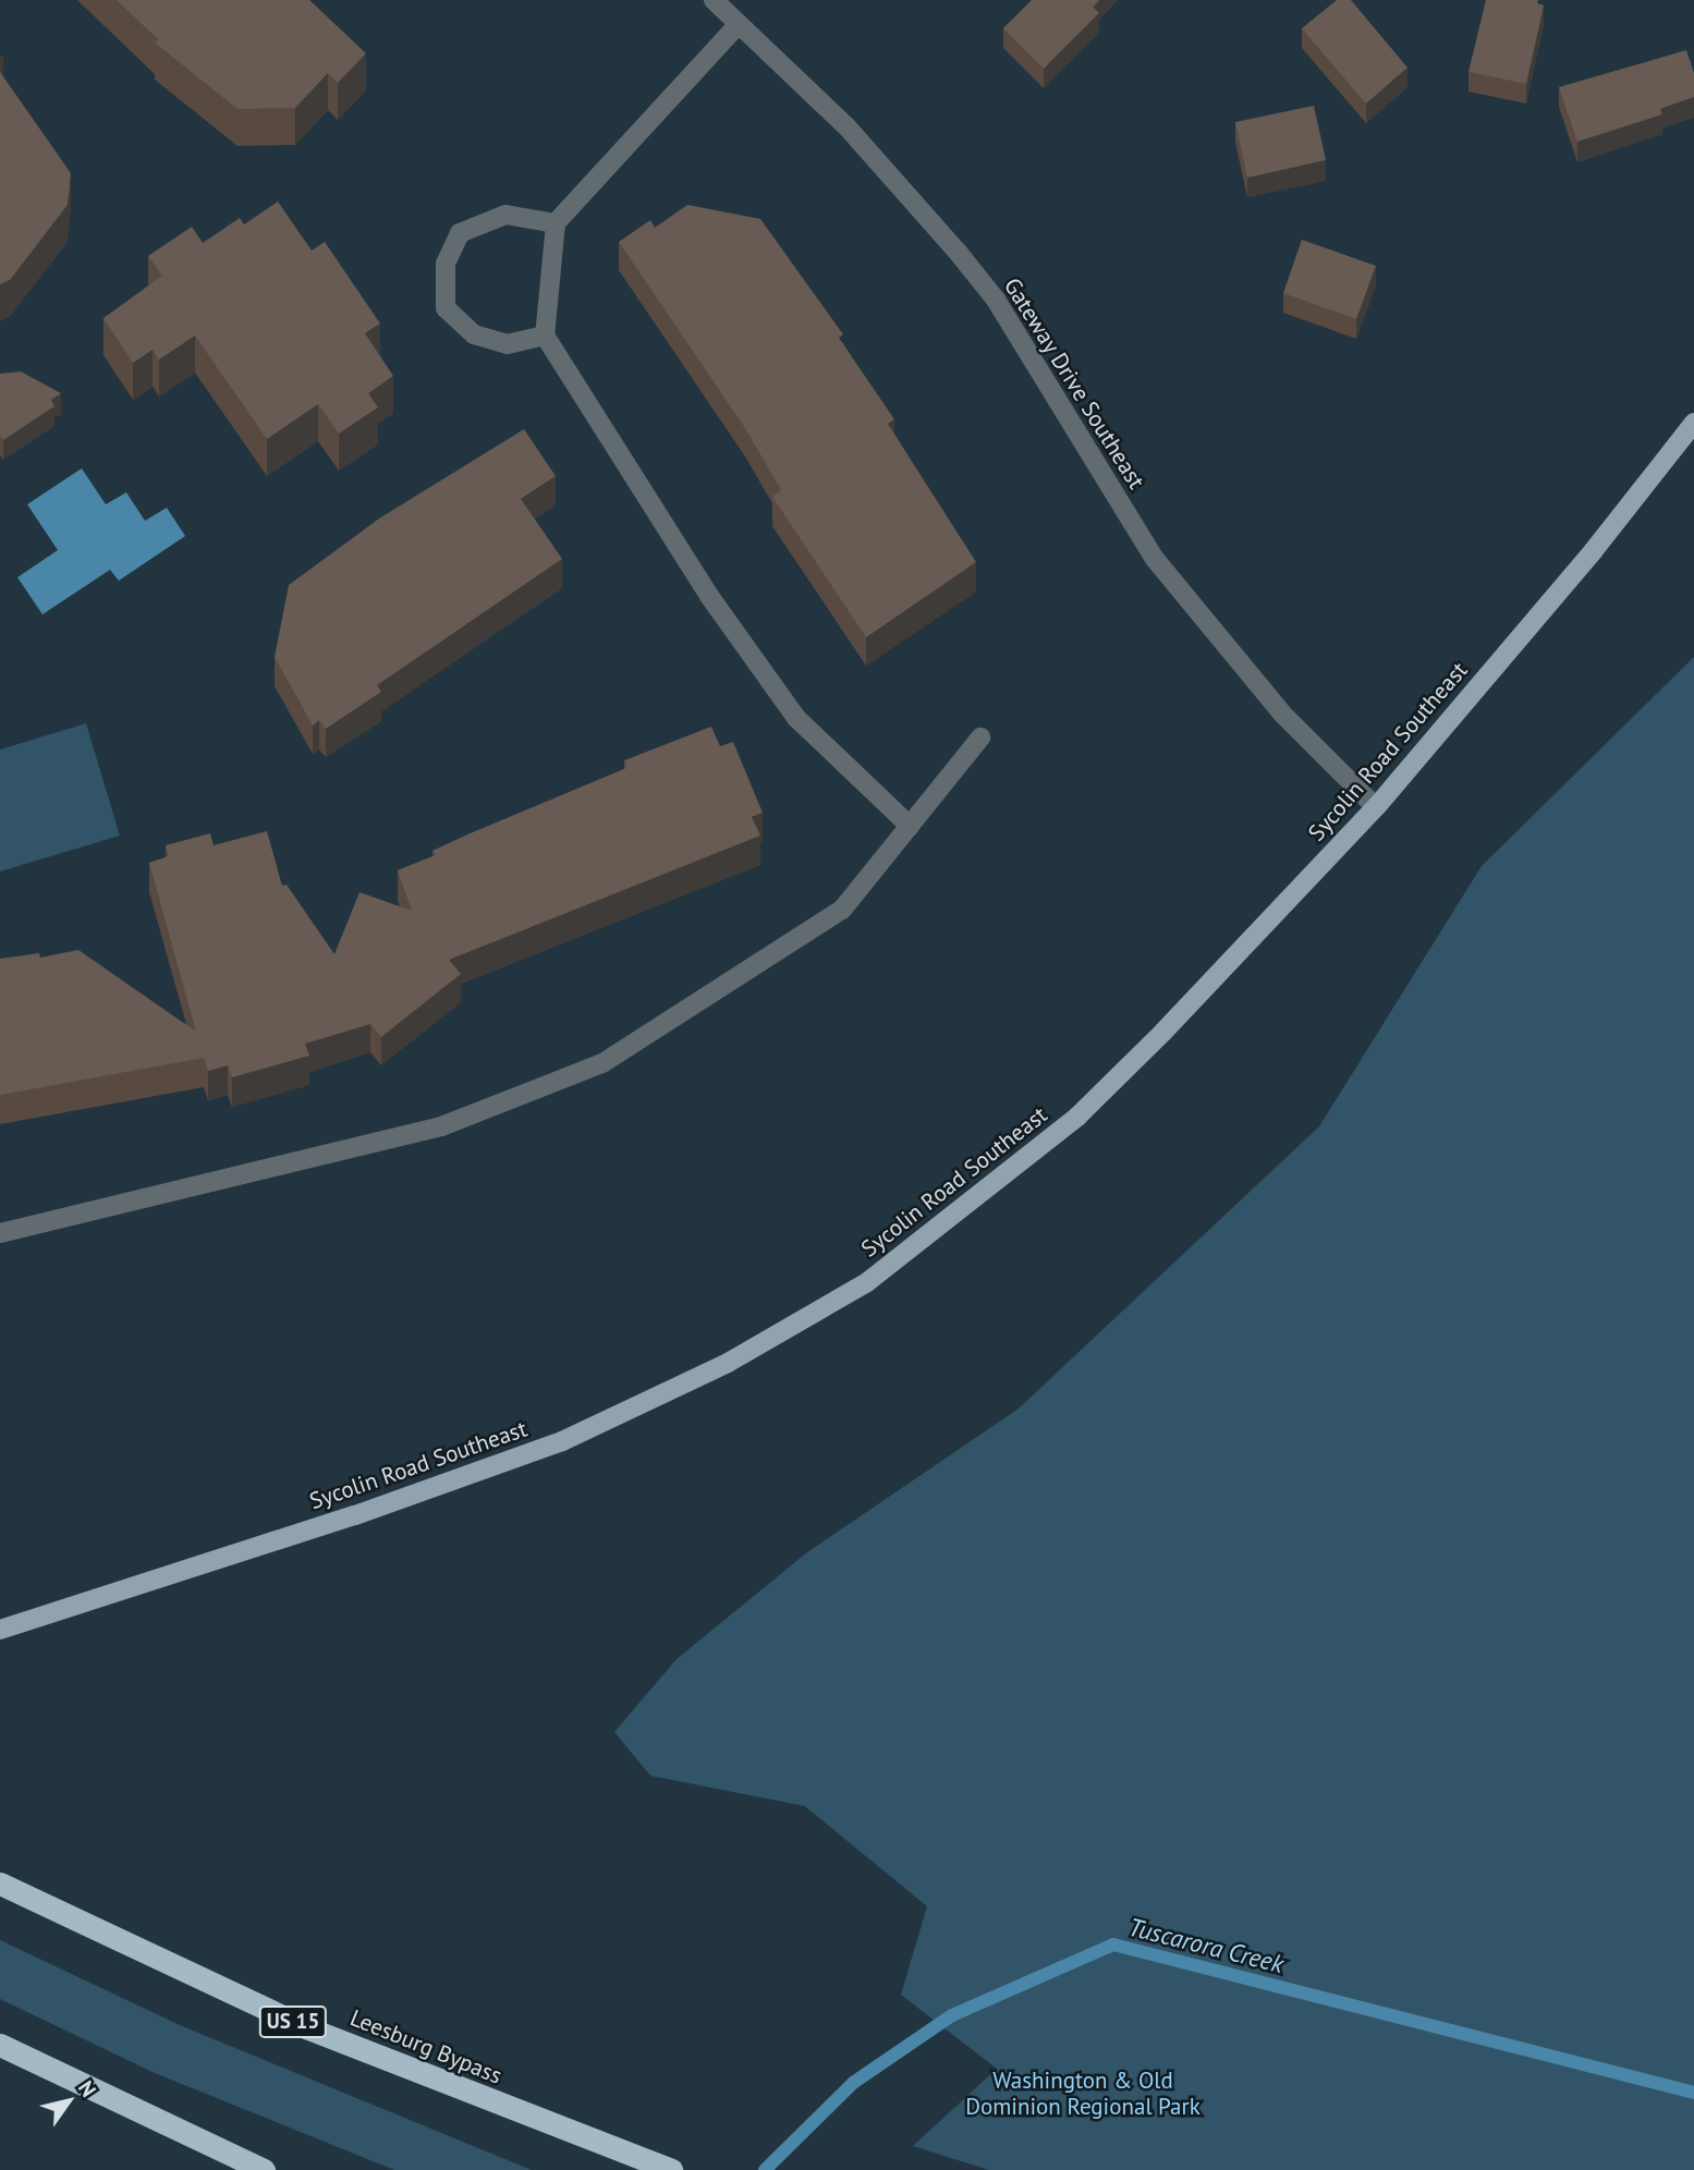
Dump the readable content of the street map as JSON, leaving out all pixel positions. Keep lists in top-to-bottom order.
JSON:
{
  "streets": {
    "highway": ["US 15", "Leesburg Bypass"],
    "main road": ["Sycolin Road Southeast"],
    "street": ["Gateway Drive Southeast"]
  },
  "crossings": [
    ["Gateway Drive Southeast", "Sycolin Road Southeast"]
  ],
  "water": ["Tuscarora Creek"],
  "parks": ["Washington & Old Dominion Regional Park"],
  "north": "top right"
}
